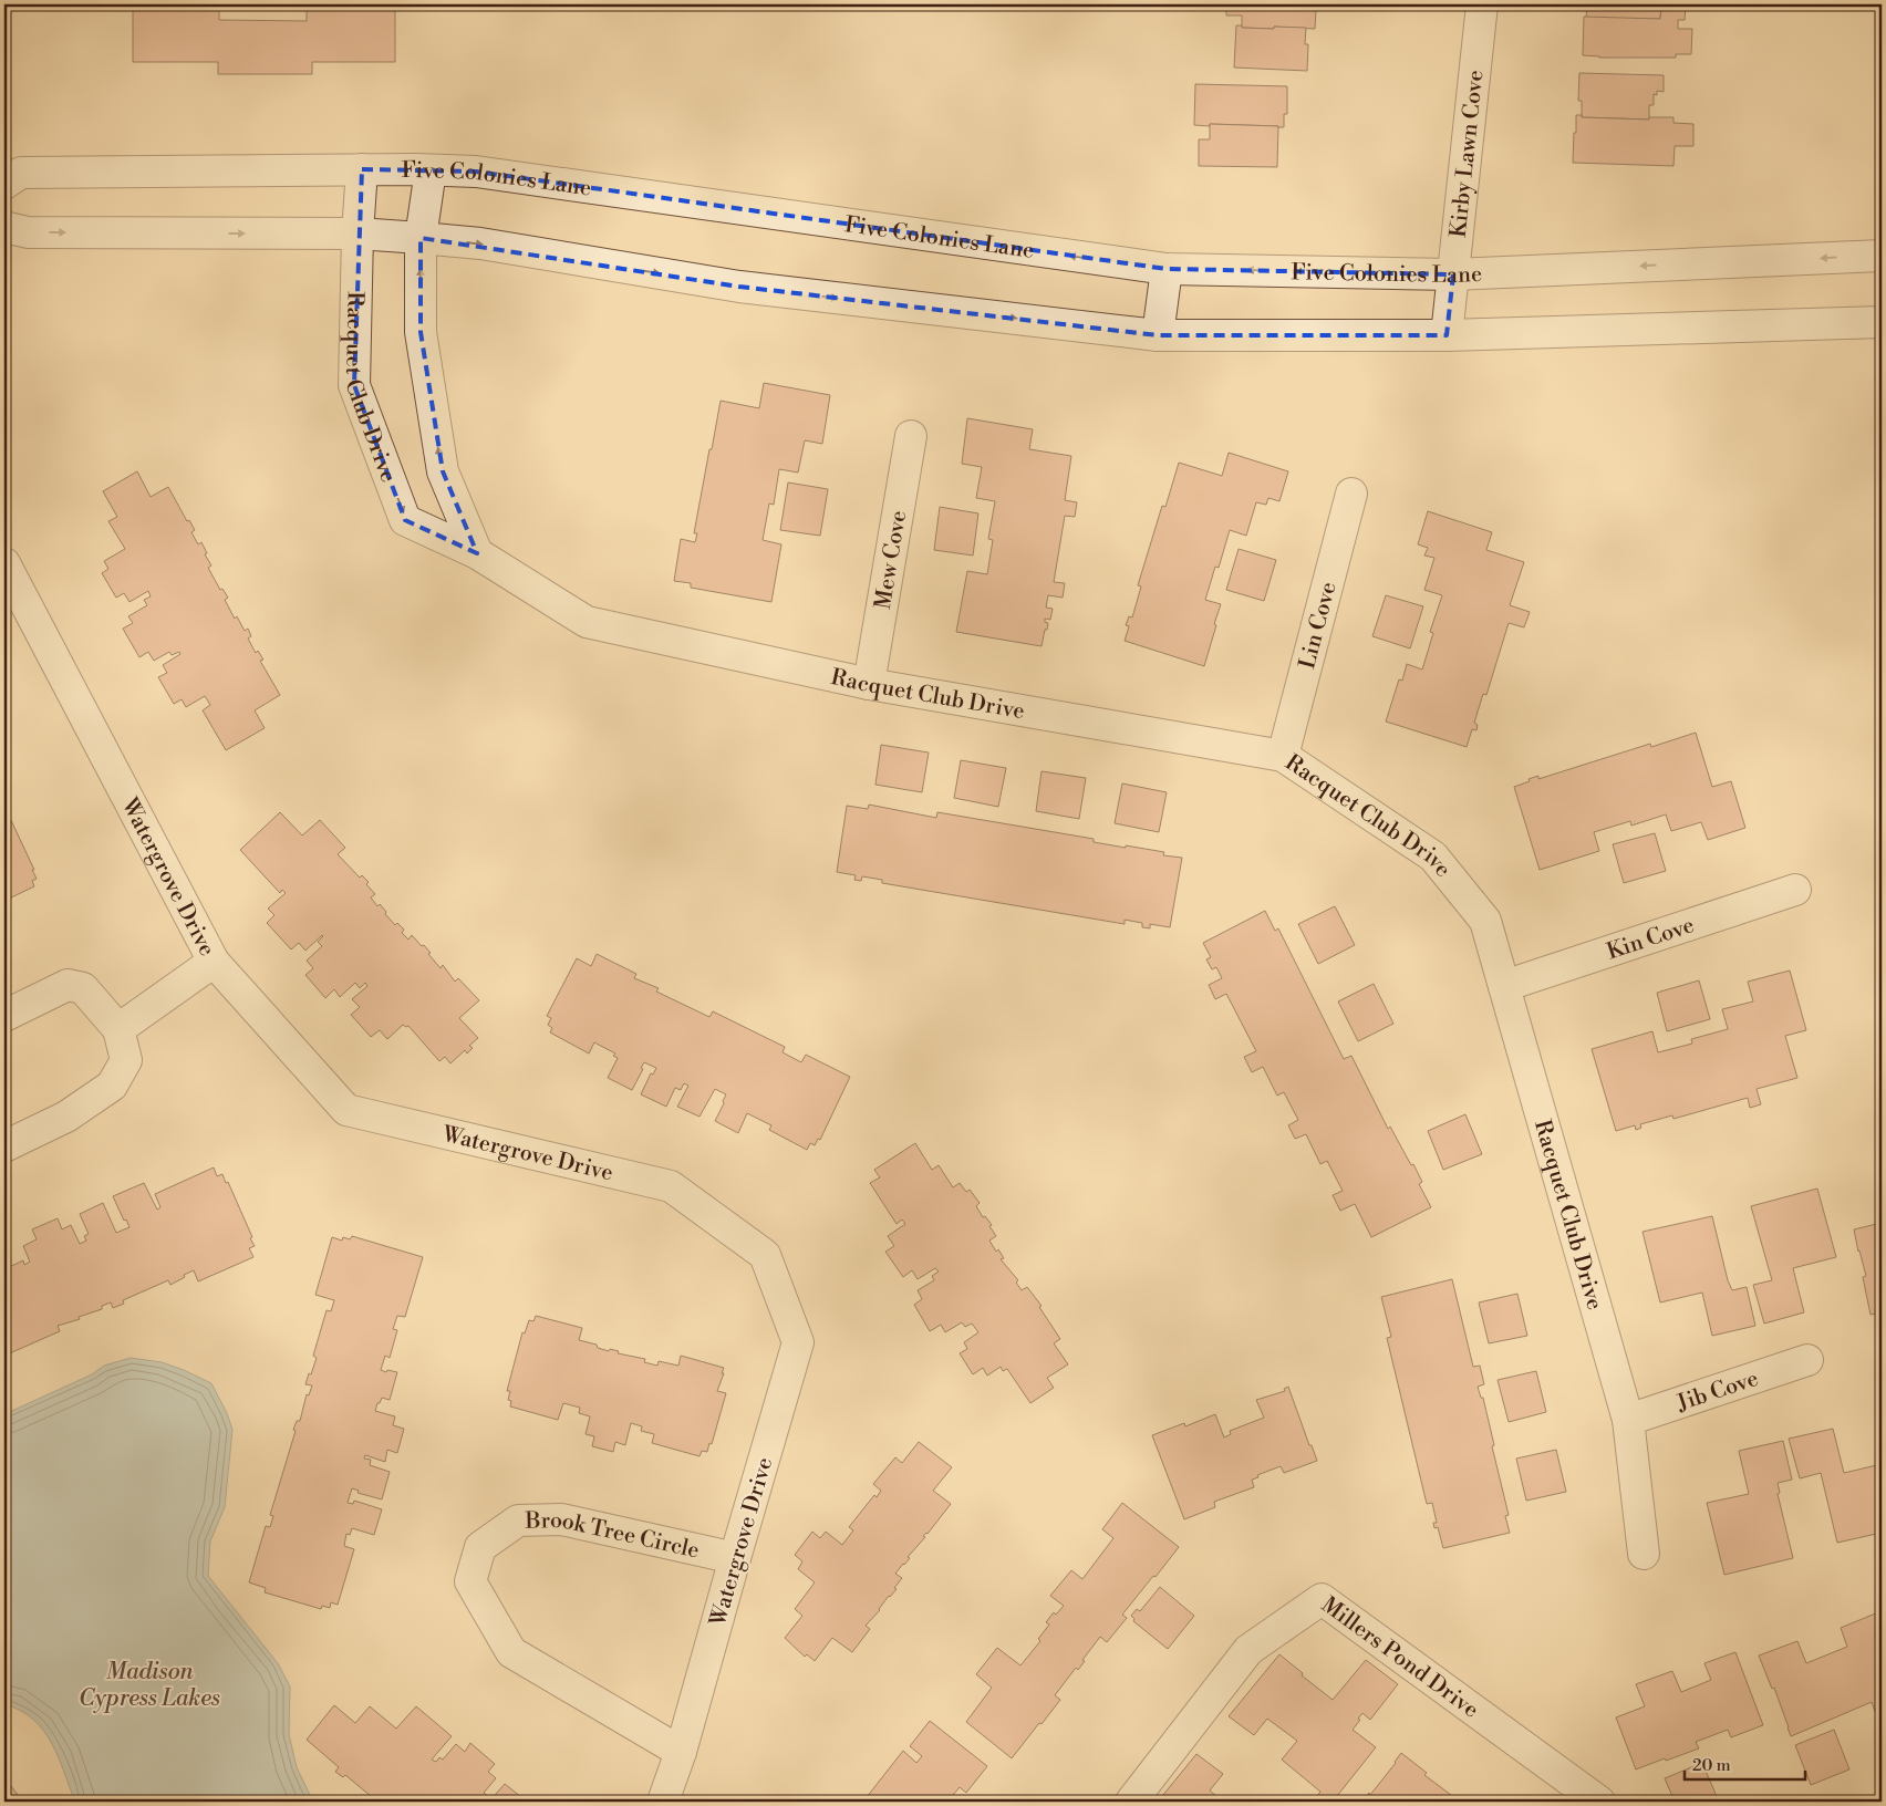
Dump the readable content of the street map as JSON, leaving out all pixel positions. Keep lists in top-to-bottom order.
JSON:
{
  "streets": {
    "street": [
      "Kirby Lawn Cove",
      "Five Colonies Lane",
      "Racquet Club Drive",
      "Mew Cove",
      "Lin Cove",
      "Watergrove Drive",
      "Kin Cove",
      "Jib Cove",
      "Brook Tree Circle",
      "Millers Pond Drive"
    ]
  },
  "crossings": [
    ["Kirby Lawn Cove", "Five Colonies Lane"],
    ["Five Colonies Lane", "Racquet Club Drive"],
    ["Racquet Club Drive", "Mew Cove"],
    ["Racquet Club Drive", "Lin Cove"],
    ["Racquet Club Drive", "Kin Cove"],
    ["Racquet Club Drive", "Jib Cove"],
    ["Watergrove Drive", "Brook Tree Circle"]
  ],
  "water": ["Madison Cypress Lakes"],
  "scale_bar": "20 m"
}
